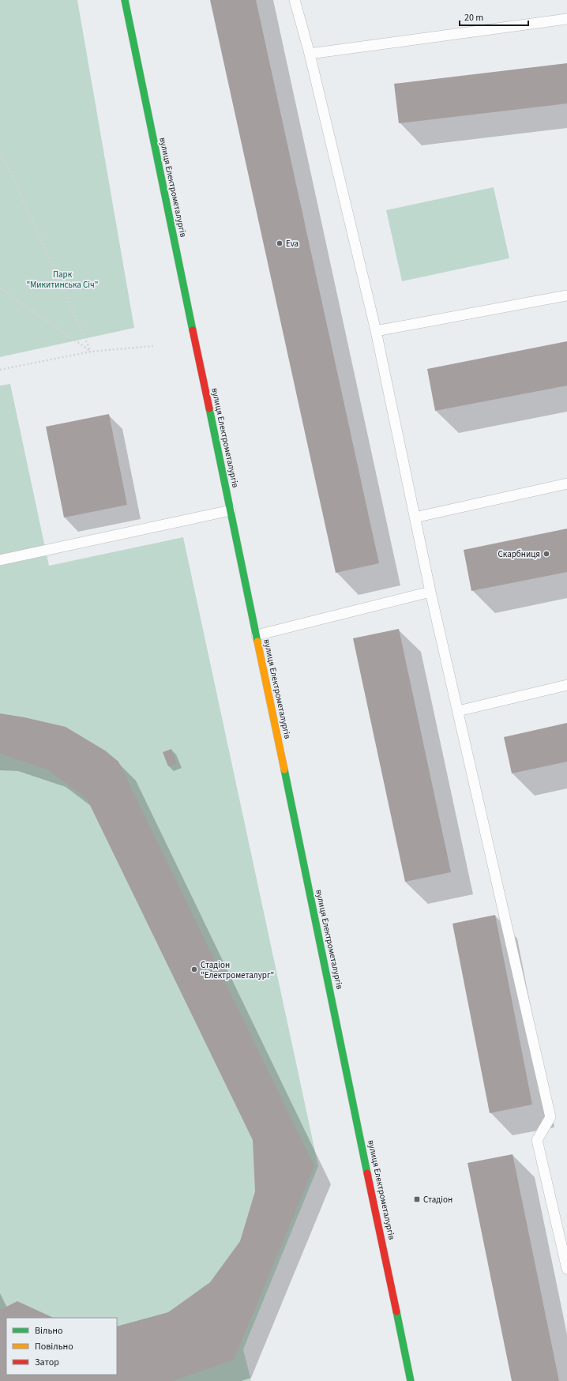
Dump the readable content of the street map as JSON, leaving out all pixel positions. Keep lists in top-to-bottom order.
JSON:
{
  "streets": {
    "main road": ["вулиця Електрометалургів"]
  },
  "parks": ["Парк \"Микитинська Січ\""],
  "places": {
    "other": ["Eva", "Скарбниця", "Стадіон \"Електрометалург\""],
    "transit": ["Стадіон"]
  },
  "legend": ["Вільно", "Повільно", "Затор"],
  "scale_bar": "20 m"
}
